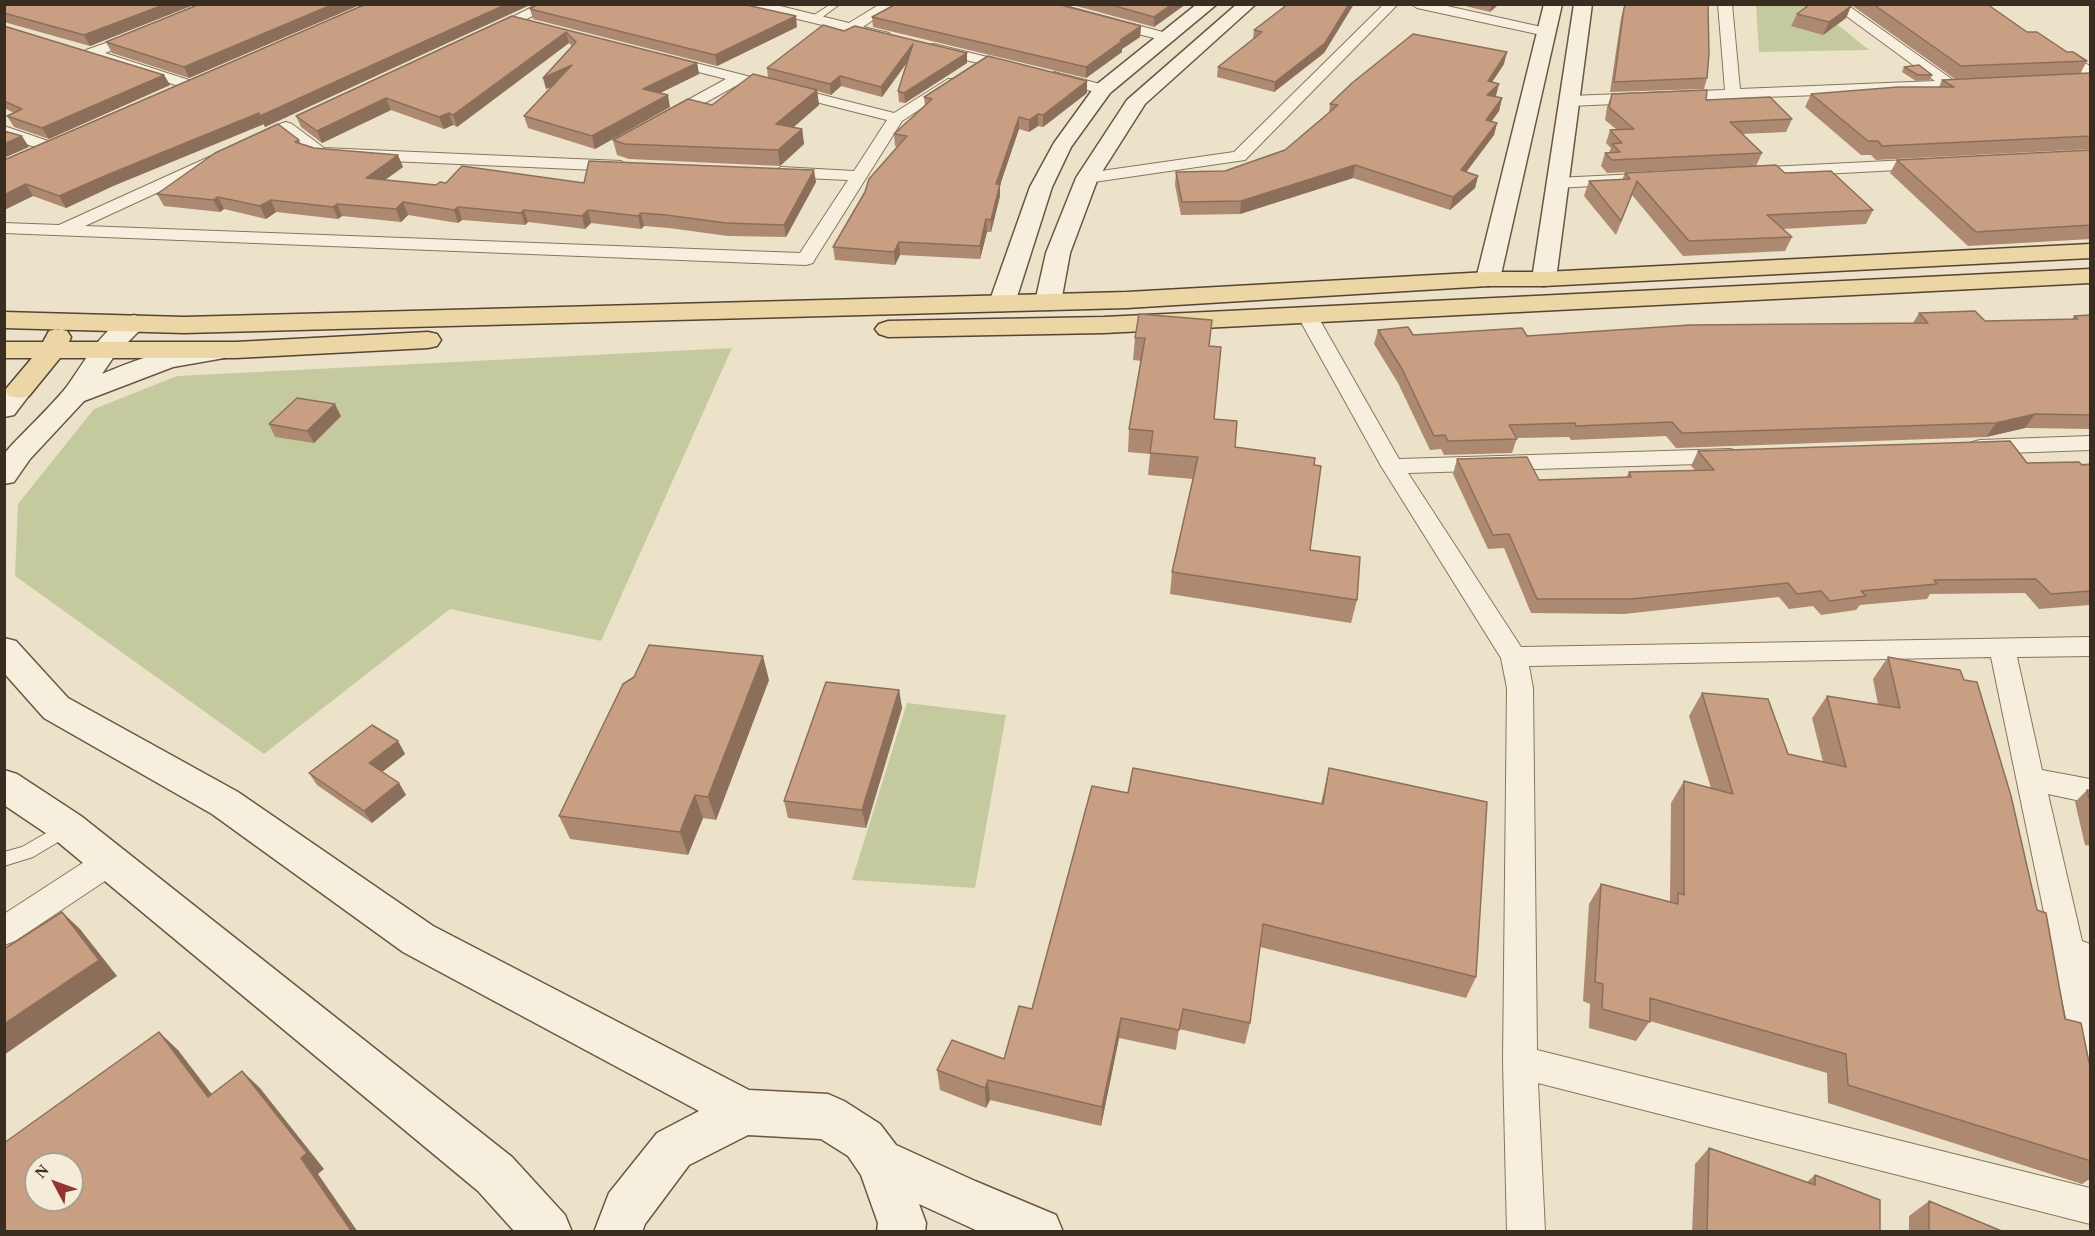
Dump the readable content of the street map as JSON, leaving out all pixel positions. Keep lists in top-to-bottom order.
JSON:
{
  "north": "top left"
}
